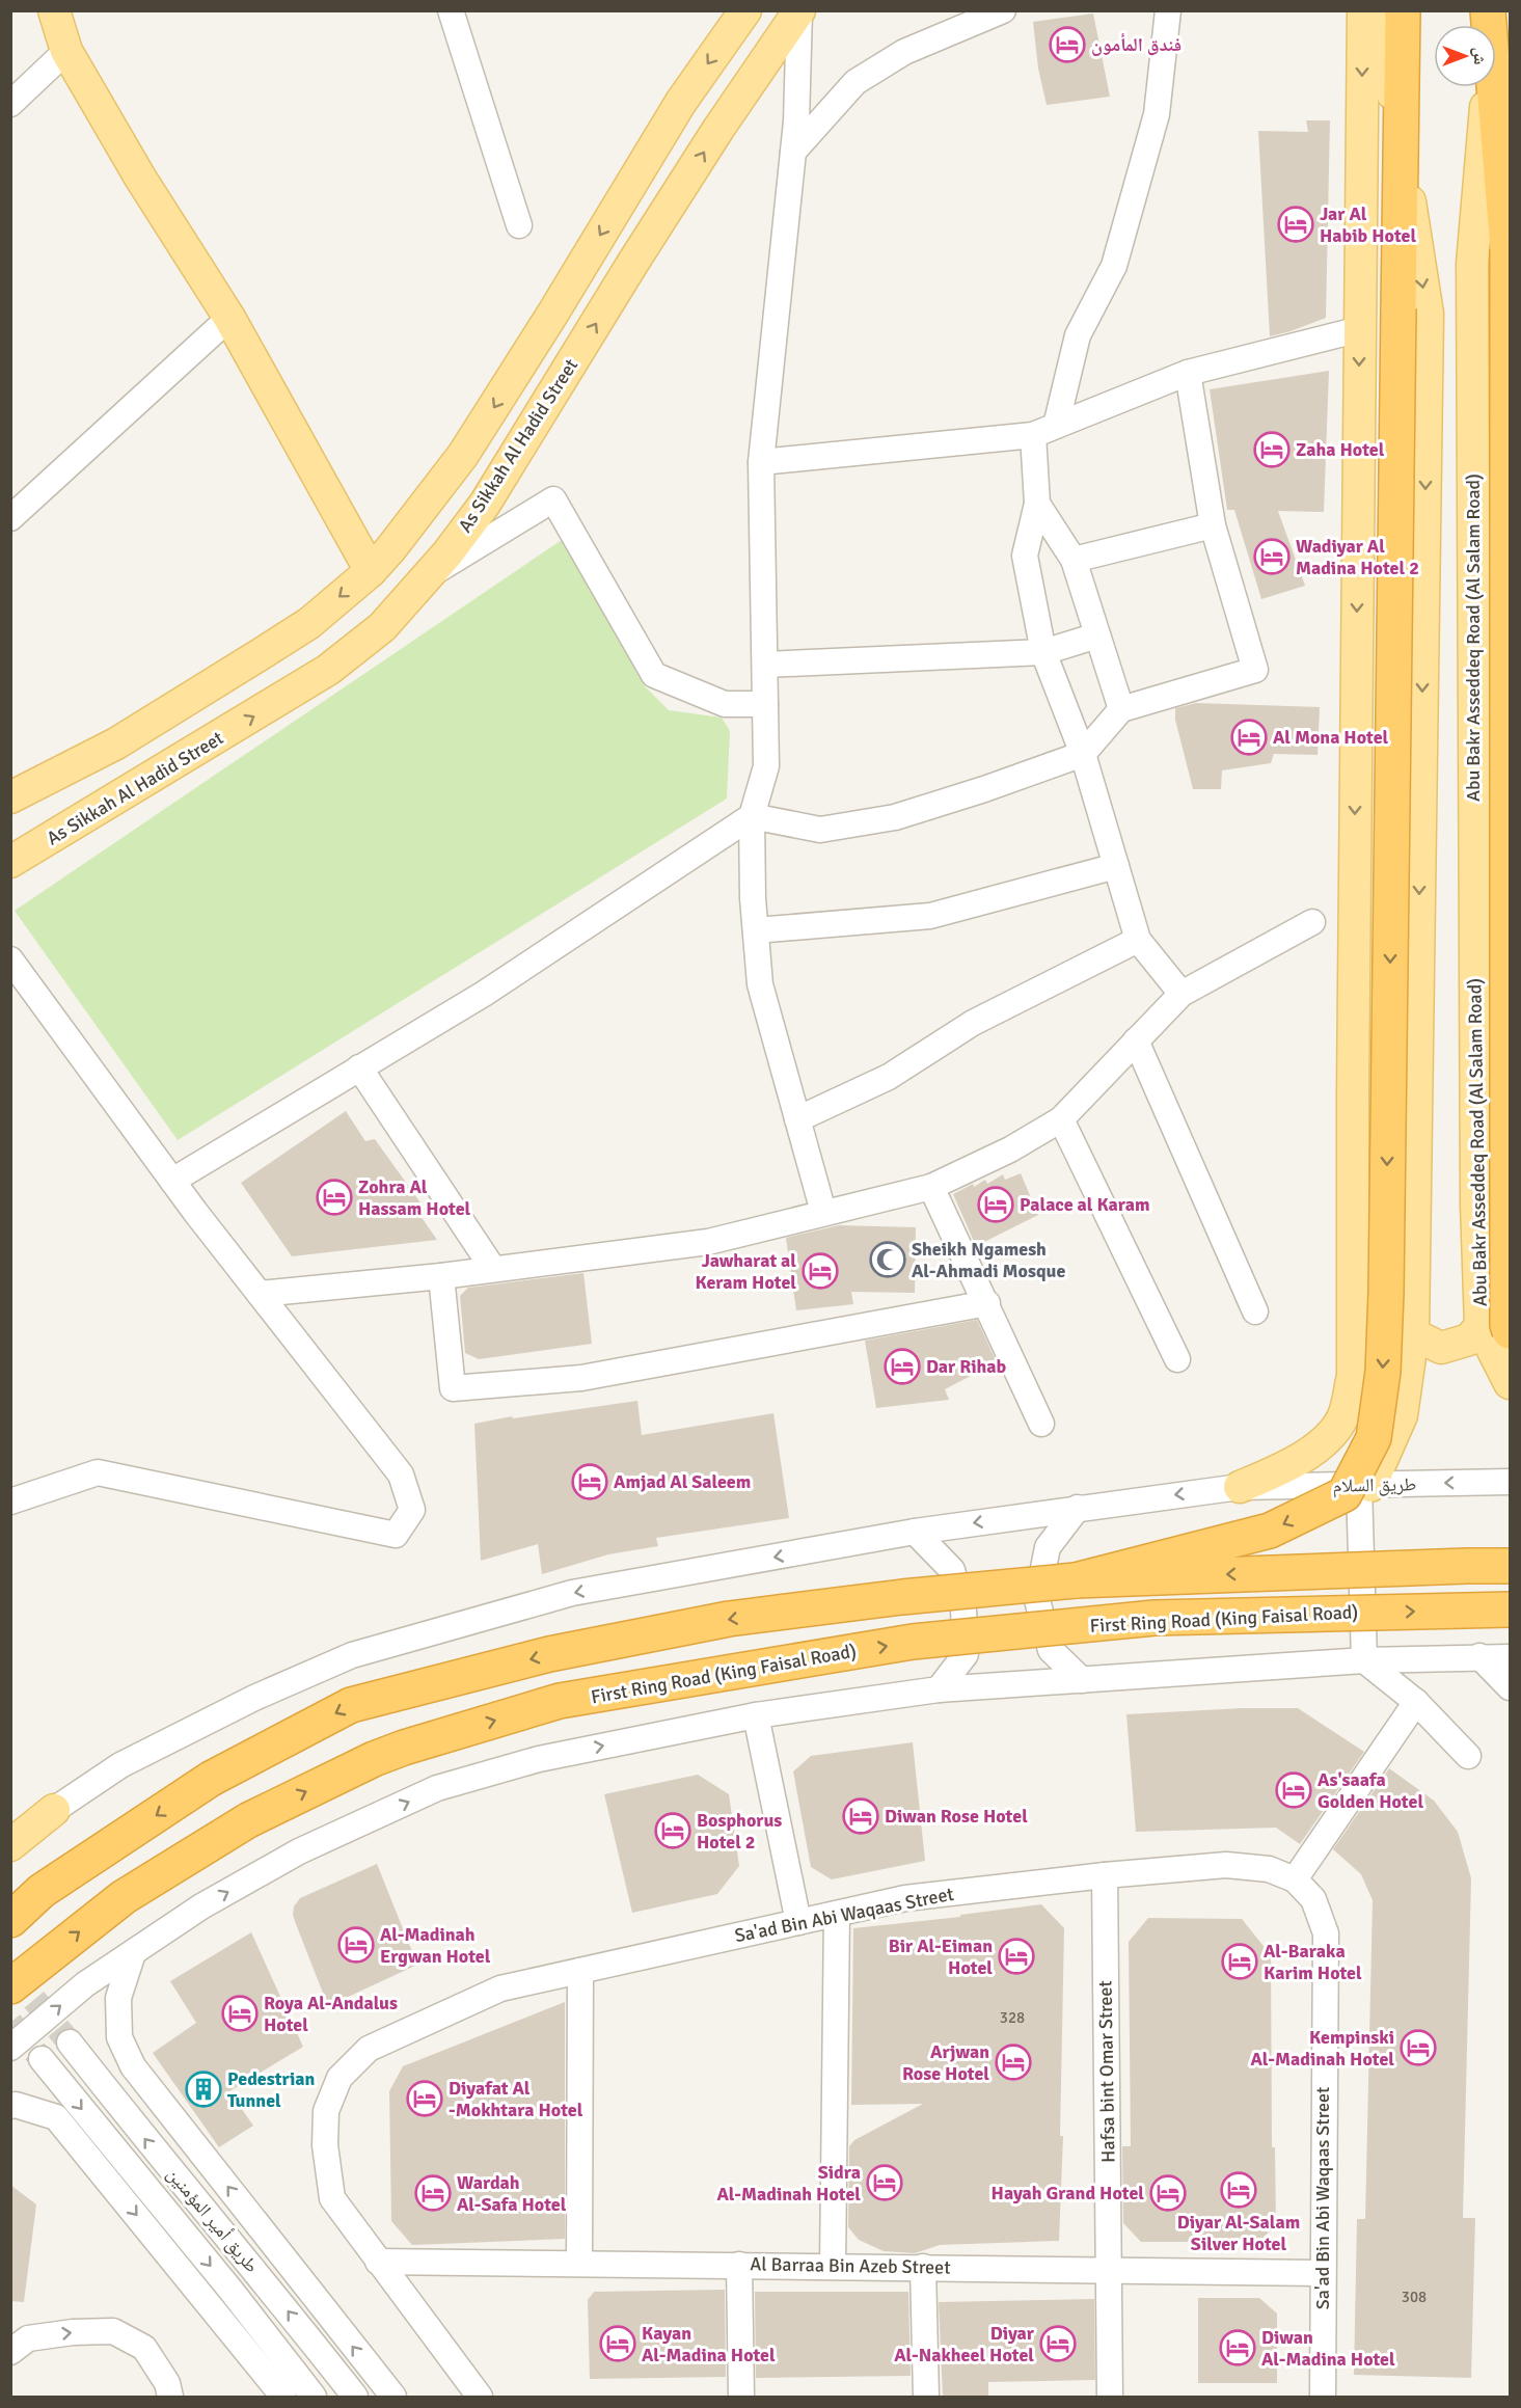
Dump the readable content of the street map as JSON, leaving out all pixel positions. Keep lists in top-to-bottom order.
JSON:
{
  "streets": {
    "highway": ["Abu Bakr Asseddeq Road (Al Salam Road)", "First Ring Road (King Faisal Road)"],
    "main road": ["As Sikkah Al Hadid Street"],
    "street": [
      "طريق السلام",
      "Sa'ad Bin Abi Waqaas Street",
      "Hafsa bint Omar Street",
      "طريق أمير المؤمنين",
      "Al Barraa Bin Azeb Street"
    ]
  },
  "crossings": [
    ["Sa'ad Bin Abi Waqaas Street", "Hafsa bint Omar Street"],
    ["Sa'ad Bin Abi Waqaas Street", "Al Barraa Bin Azeb Street"],
    ["Hafsa bint Omar Street", "Al Barraa Bin Azeb Street"]
  ],
  "places": {
    "hotel": [
      "فندق المأمون",
      "Jar Al Habib Hotel",
      "Zaha Hotel",
      "Wadiyar Al Madina Hotel 2",
      "Al Mona Hotel",
      "Zohra Al Hassam Hotel",
      "Palace al Karam",
      "Jawharat al Keram Hotel",
      "Dar Rihab",
      "Amjad Al Saleem",
      "As'saafa Golden Hotel",
      "Diwan Rose Hotel",
      "Bosphorus Hotel 2",
      "Al-Madinah Ergwan Hotel",
      "Bir Al-Eiman Hotel",
      "Al-Baraka Karim Hotel",
      "Roya Al-Andalus Hotel",
      "Kempinski Al-Madinah Hotel",
      "Arjwan Rose Hotel",
      "Diyafat Al -Mokhtara Hotel",
      "Sidra Al-Madinah Hotel",
      "Diyar Al-Salam Silver Hotel",
      "Wardah Al-Safa Hotel",
      "Hayah Grand Hotel",
      "Kayan Al-Madina Hotel",
      "Diyar Al-Nakheel Hotel",
      "Diwan Al-Madina Hotel"
    ],
    "mosque": ["Sheikh Ngamesh Al-Ahmadi Mosque"],
    "building": ["Pedestrian Tunnel"]
  },
  "house_numbers": ["328", "308"],
  "north": "right"
}
